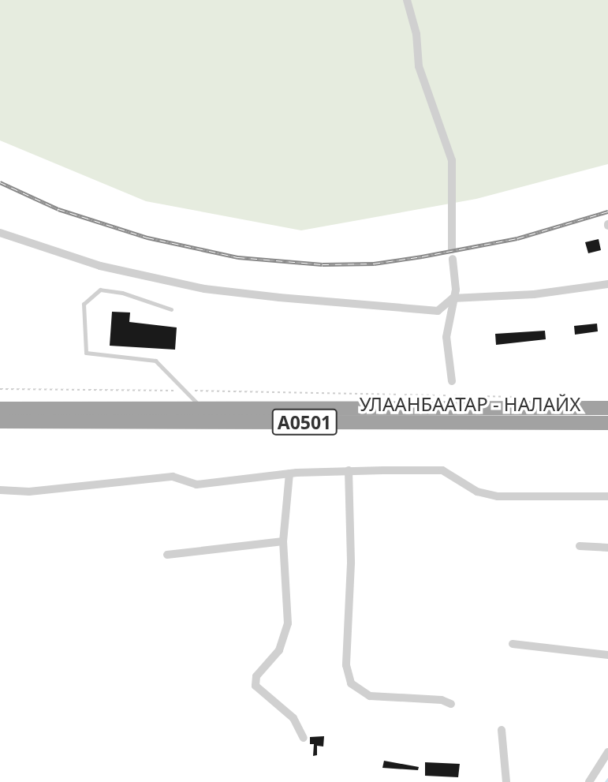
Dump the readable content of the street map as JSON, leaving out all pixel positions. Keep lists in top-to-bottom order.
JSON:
{
  "streets": {
    "highway": ["УЛААНБААТАР - НАЛАЙХ", "A0501"]
  }
}
